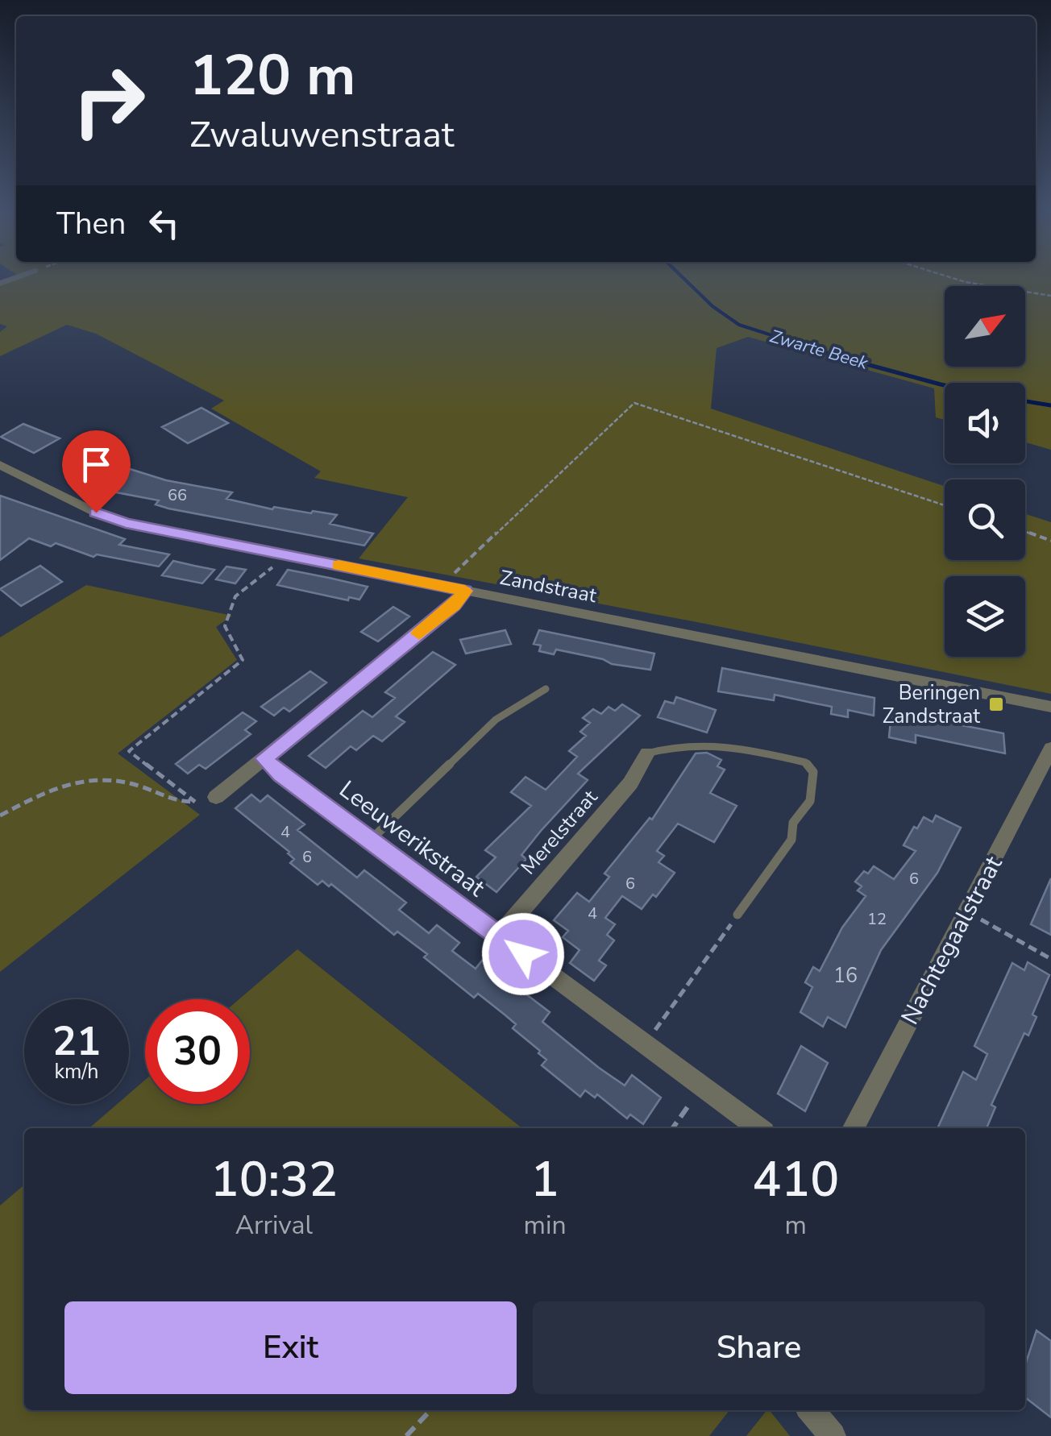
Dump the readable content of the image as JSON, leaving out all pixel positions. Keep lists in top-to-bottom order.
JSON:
{
  "streets": {
    "street": [
      "Zandstraat",
      "Merelstraat",
      "Leeuwerikstraat",
      "Nachtegaalstraat"
    ]
  },
  "crossings": [
    ["Merelstraat", "Leeuwerikstraat"]
  ],
  "water": ["Zwarte Beek"],
  "places": {
    "transit": ["Beringen Zandstraat"]
  },
  "house_numbers": [
    "66",
    "4",
    "6",
    "6",
    "6",
    "4",
    "12",
    "16"
  ],
  "north": "top right",
  "page": {
    "turn": ["120 m", "Zwaluwenstraat"],
    "then": "Then",
    "speed": "21 km/h",
    "limit": "30",
    "eta": [
      "10:32",
      "Arrival",
      "1",
      "min",
      "410",
      "m"
    ],
    "buttons": ["Exit", "Share"]
  }
}
